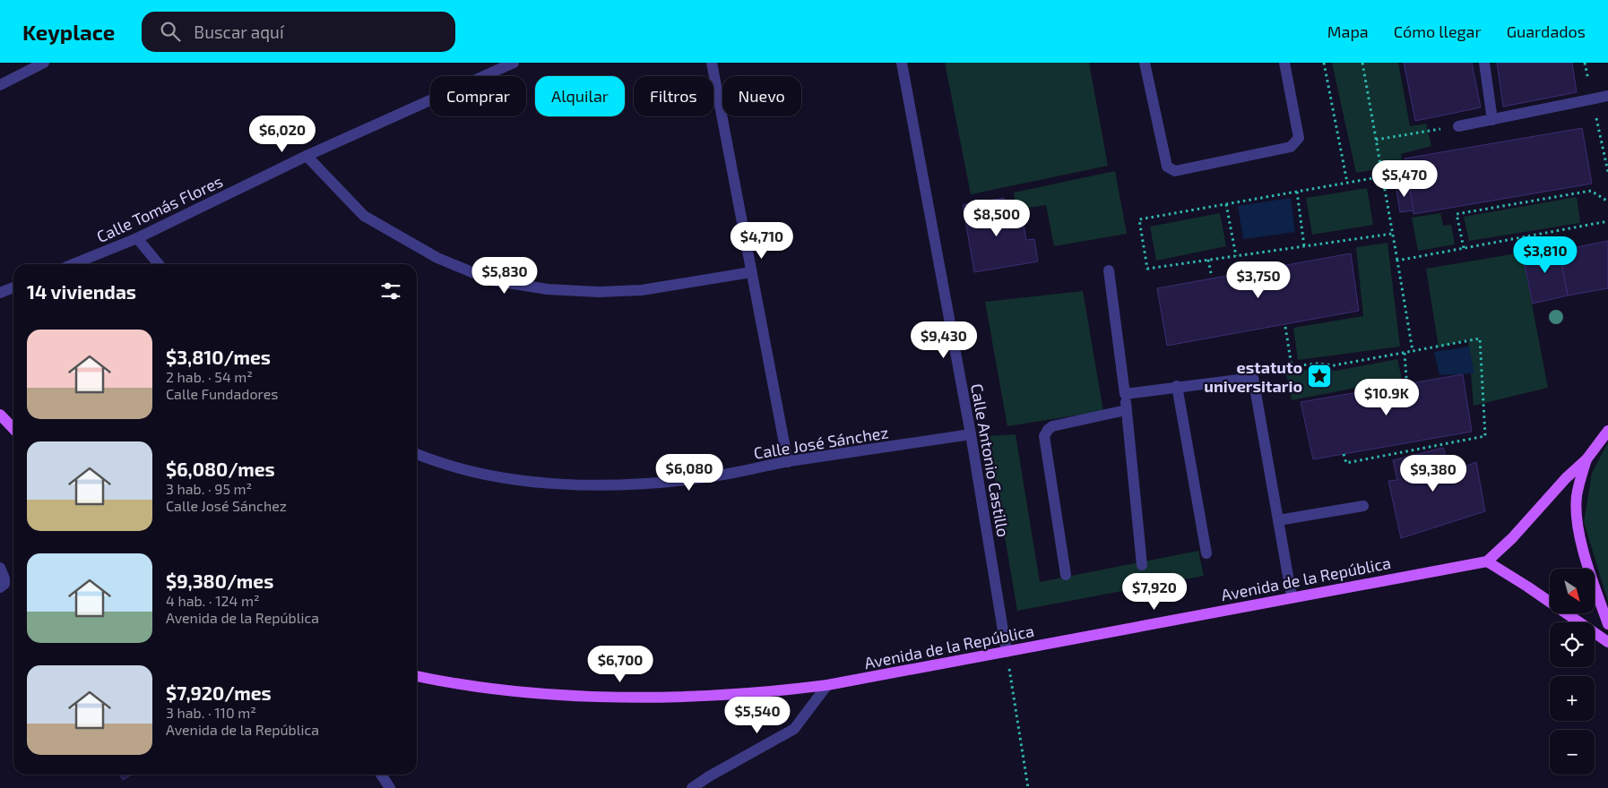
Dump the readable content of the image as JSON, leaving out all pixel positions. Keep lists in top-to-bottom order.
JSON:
{
  "streets": {
    "main road": ["Avenida de la República"],
    "street": ["Calle Tomás Flores", "Calle José Sánchez", "Calle Antonio Castillo"]
  },
  "crossings": [
    ["Calle José Sánchez", "Calle Antonio Castillo"],
    ["Calle Antonio Castillo", "Avenida de la República"]
  ],
  "places": {
    "place": ["estatuto universitario"]
  },
  "north": "bottom right",
  "page": {
    "header": "Keyplace",
    "search": "Buscar aquí",
    "nav": ["Mapa", "Cómo llegar", "Guardados"],
    "chip": [
      "Comprar",
      "Alquilar",
      "Filtros",
      "Nuevo"
    ],
    "price": [
      "$6,020",
      "$5,470",
      "$8,500",
      "$4,710",
      "$3,810",
      "$5,830",
      "$3,750",
      "$9,430",
      "$10.9K",
      "$6,080",
      "$9,380",
      "$7,920",
      "$6,700",
      "$5,540"
    ],
    "heading": "14 viviendas",
    "list": [
      {
        "name": "$3,810/mes",
        "note": "2 hab. · 54 m² · Calle Fundadores"
      },
      {
        "name": "$6,080/mes",
        "note": "3 hab. · 95 m² · Calle José Sánchez"
      },
      {
        "name": "$9,380/mes",
        "note": "4 hab. · 124 m² · Avenida de la República"
      },
      {
        "name": "$7,920/mes",
        "note": "3 hab. · 110 m² · Avenida de la República"
      }
    ],
    "map_buttons": ["+", "−"]
  }
}
